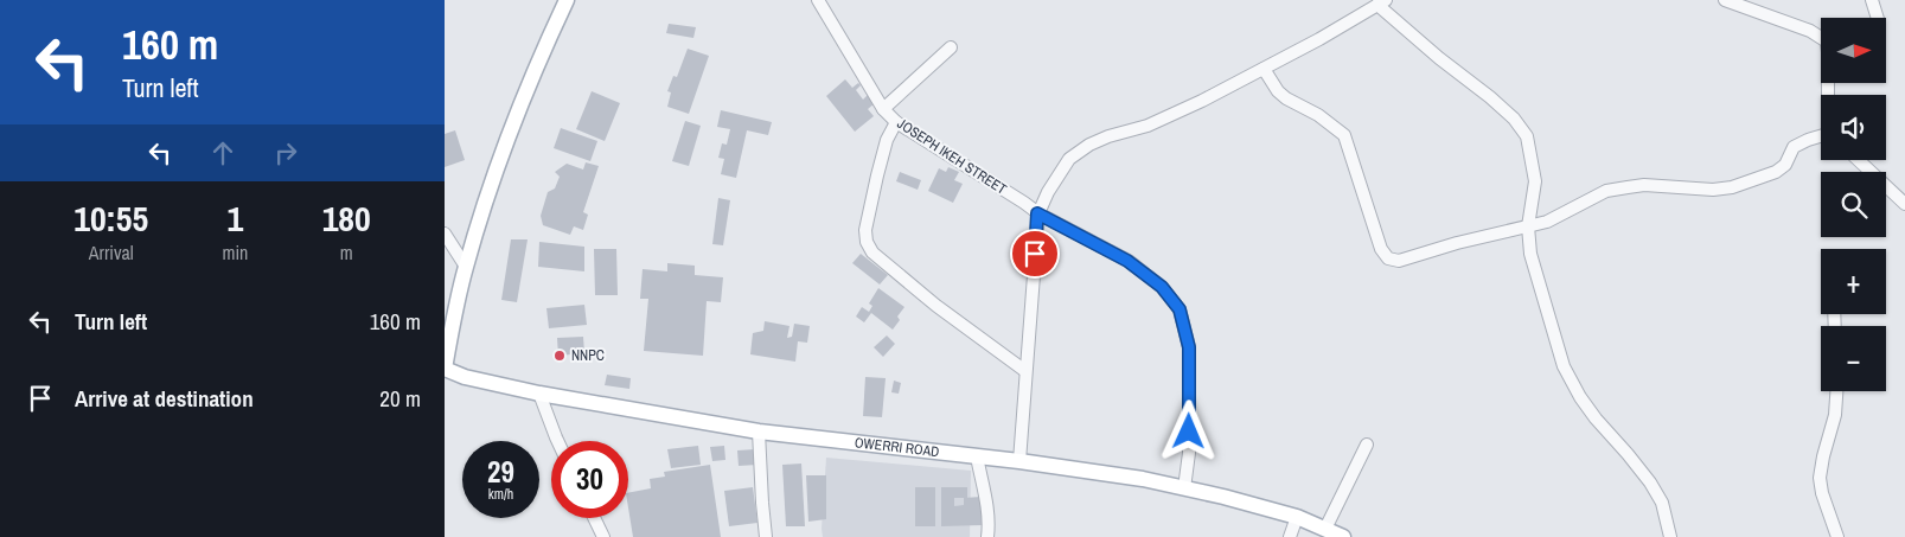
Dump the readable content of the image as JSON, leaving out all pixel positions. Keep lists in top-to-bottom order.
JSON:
{
  "streets": {
    "main road": ["OWERRI ROAD"],
    "street": ["JOSEPH IKEH STREET"]
  },
  "crossings": [
    ["JOSEPH IKEH STREET", "OWERRI ROAD"]
  ],
  "places": ["NNPC"],
  "north": "right",
  "page": {
    "turn": ["160 m", "Turn left"],
    "map_buttons": ["+", "−"],
    "eta": [
      "10:55",
      "Arrival",
      "1",
      "min",
      "180",
      "m"
    ],
    "list": [
      {
        "name": "Turn left",
        "value": "160 m"
      },
      {
        "name": "Arrive at destination",
        "value": "20 m"
      }
    ],
    "speed": "29 km/h",
    "limit": "30"
  }
}
